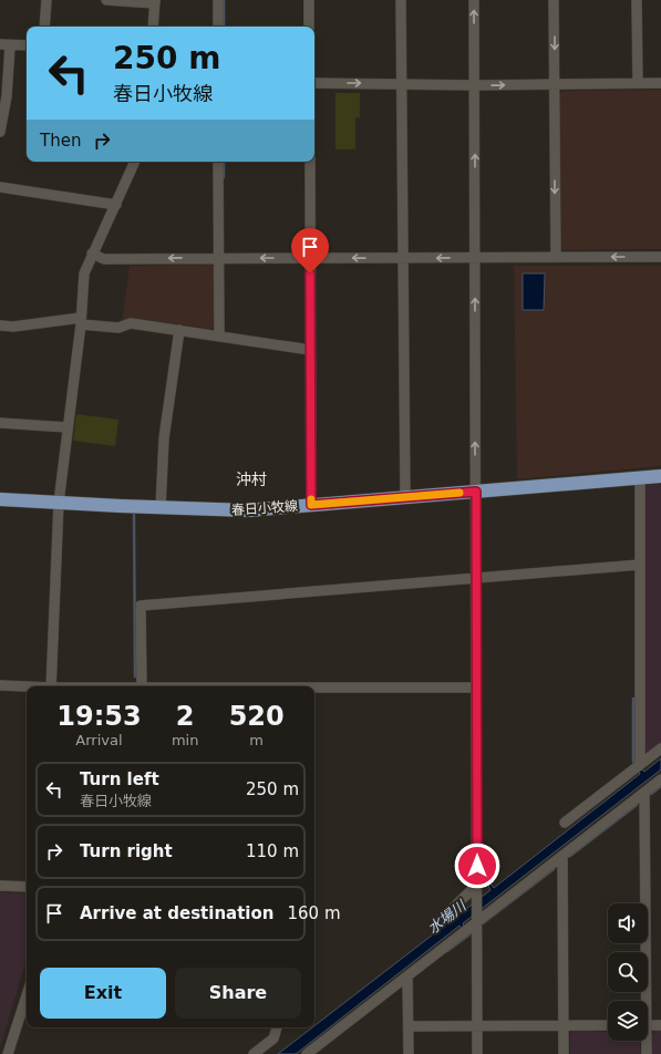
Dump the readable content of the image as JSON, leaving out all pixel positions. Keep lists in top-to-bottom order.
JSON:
{
  "streets": {
    "main road": ["春日小牧線"]
  },
  "districts": ["沖村"],
  "water": ["水場川"],
  "page": {
    "turn": ["250 m", "春日小牧線"],
    "then": "Then",
    "eta": [
      "19:53",
      "Arrival",
      "2",
      "min",
      "520",
      "m"
    ],
    "list": [
      {
        "name": "Turn left",
        "note": "春日小牧線",
        "value": "250 m"
      },
      {
        "name": "Turn right",
        "value": "110 m"
      },
      {
        "name": "Arrive at destination",
        "value": "160 m"
      }
    ],
    "buttons": ["Exit", "Share"]
  }
}
